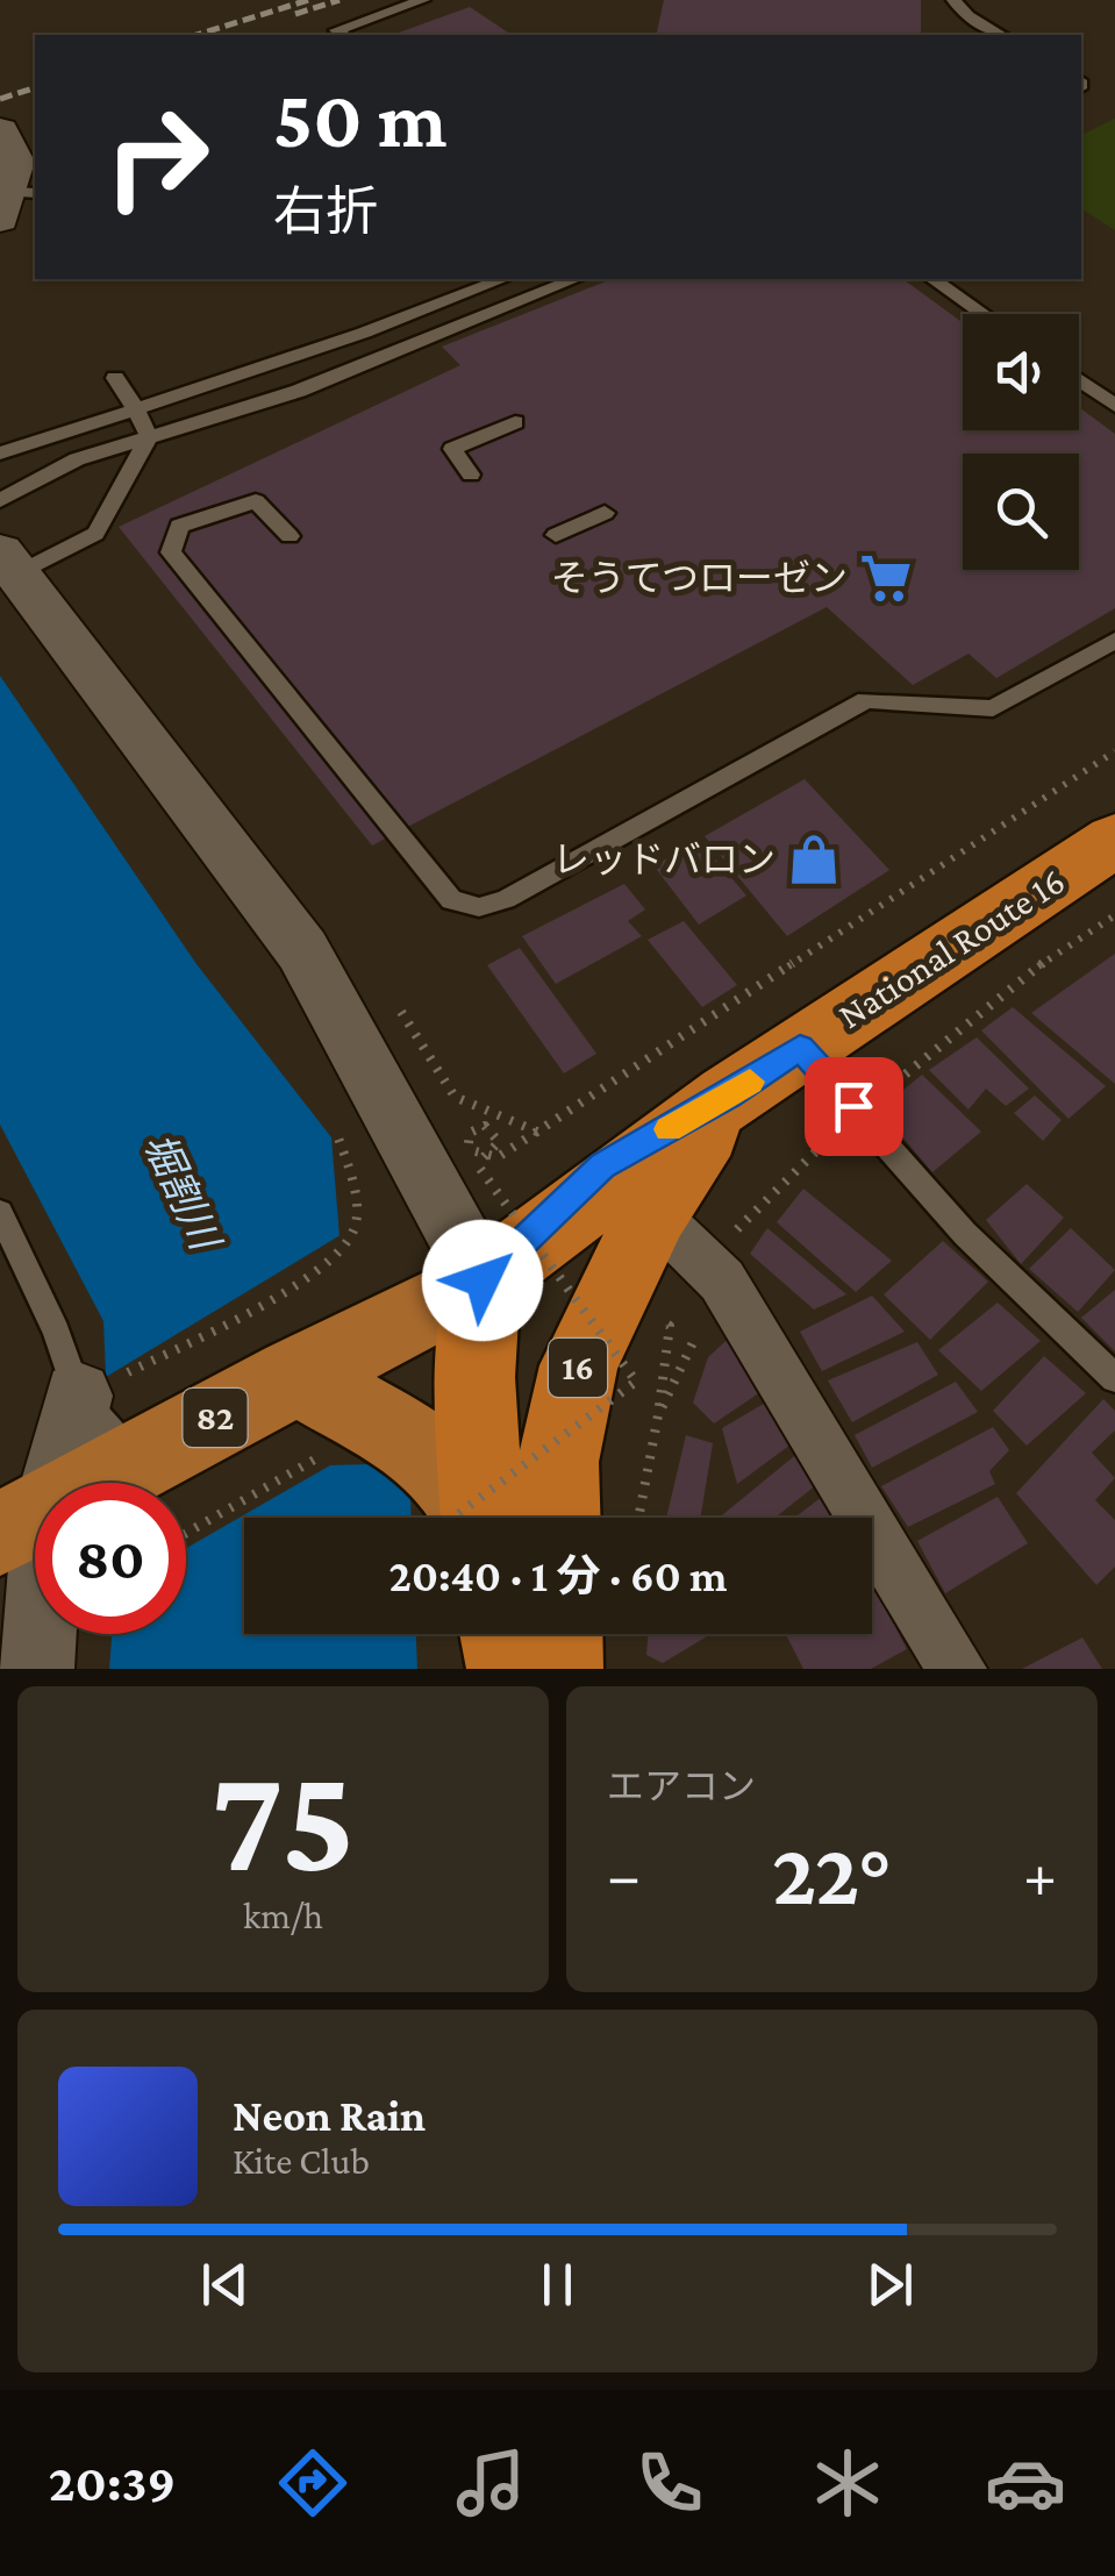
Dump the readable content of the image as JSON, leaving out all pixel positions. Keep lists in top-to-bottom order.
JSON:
{
  "streets": {
    "highway": ["National Route 16", "16"],
    "main road": ["82"]
  },
  "crossings": [
    ["National Route 16", "82"]
  ],
  "water": ["堀割川"],
  "places": {
    "supermarket": ["そうてつローゼン"],
    "shop": ["レッドバロン"]
  },
  "page": {
    "turn": ["50 m", "右折"],
    "limit": "80",
    "trip": "20:40 · 1 分 · 60 m",
    "tile": [
      ["75", "km/h"],
      "エアコン"
    ],
    "heat": ["−", "22°", "+"],
    "song": ["Neon Rain", "Kite Club"],
    "tabs": "20:39"
  }
}
